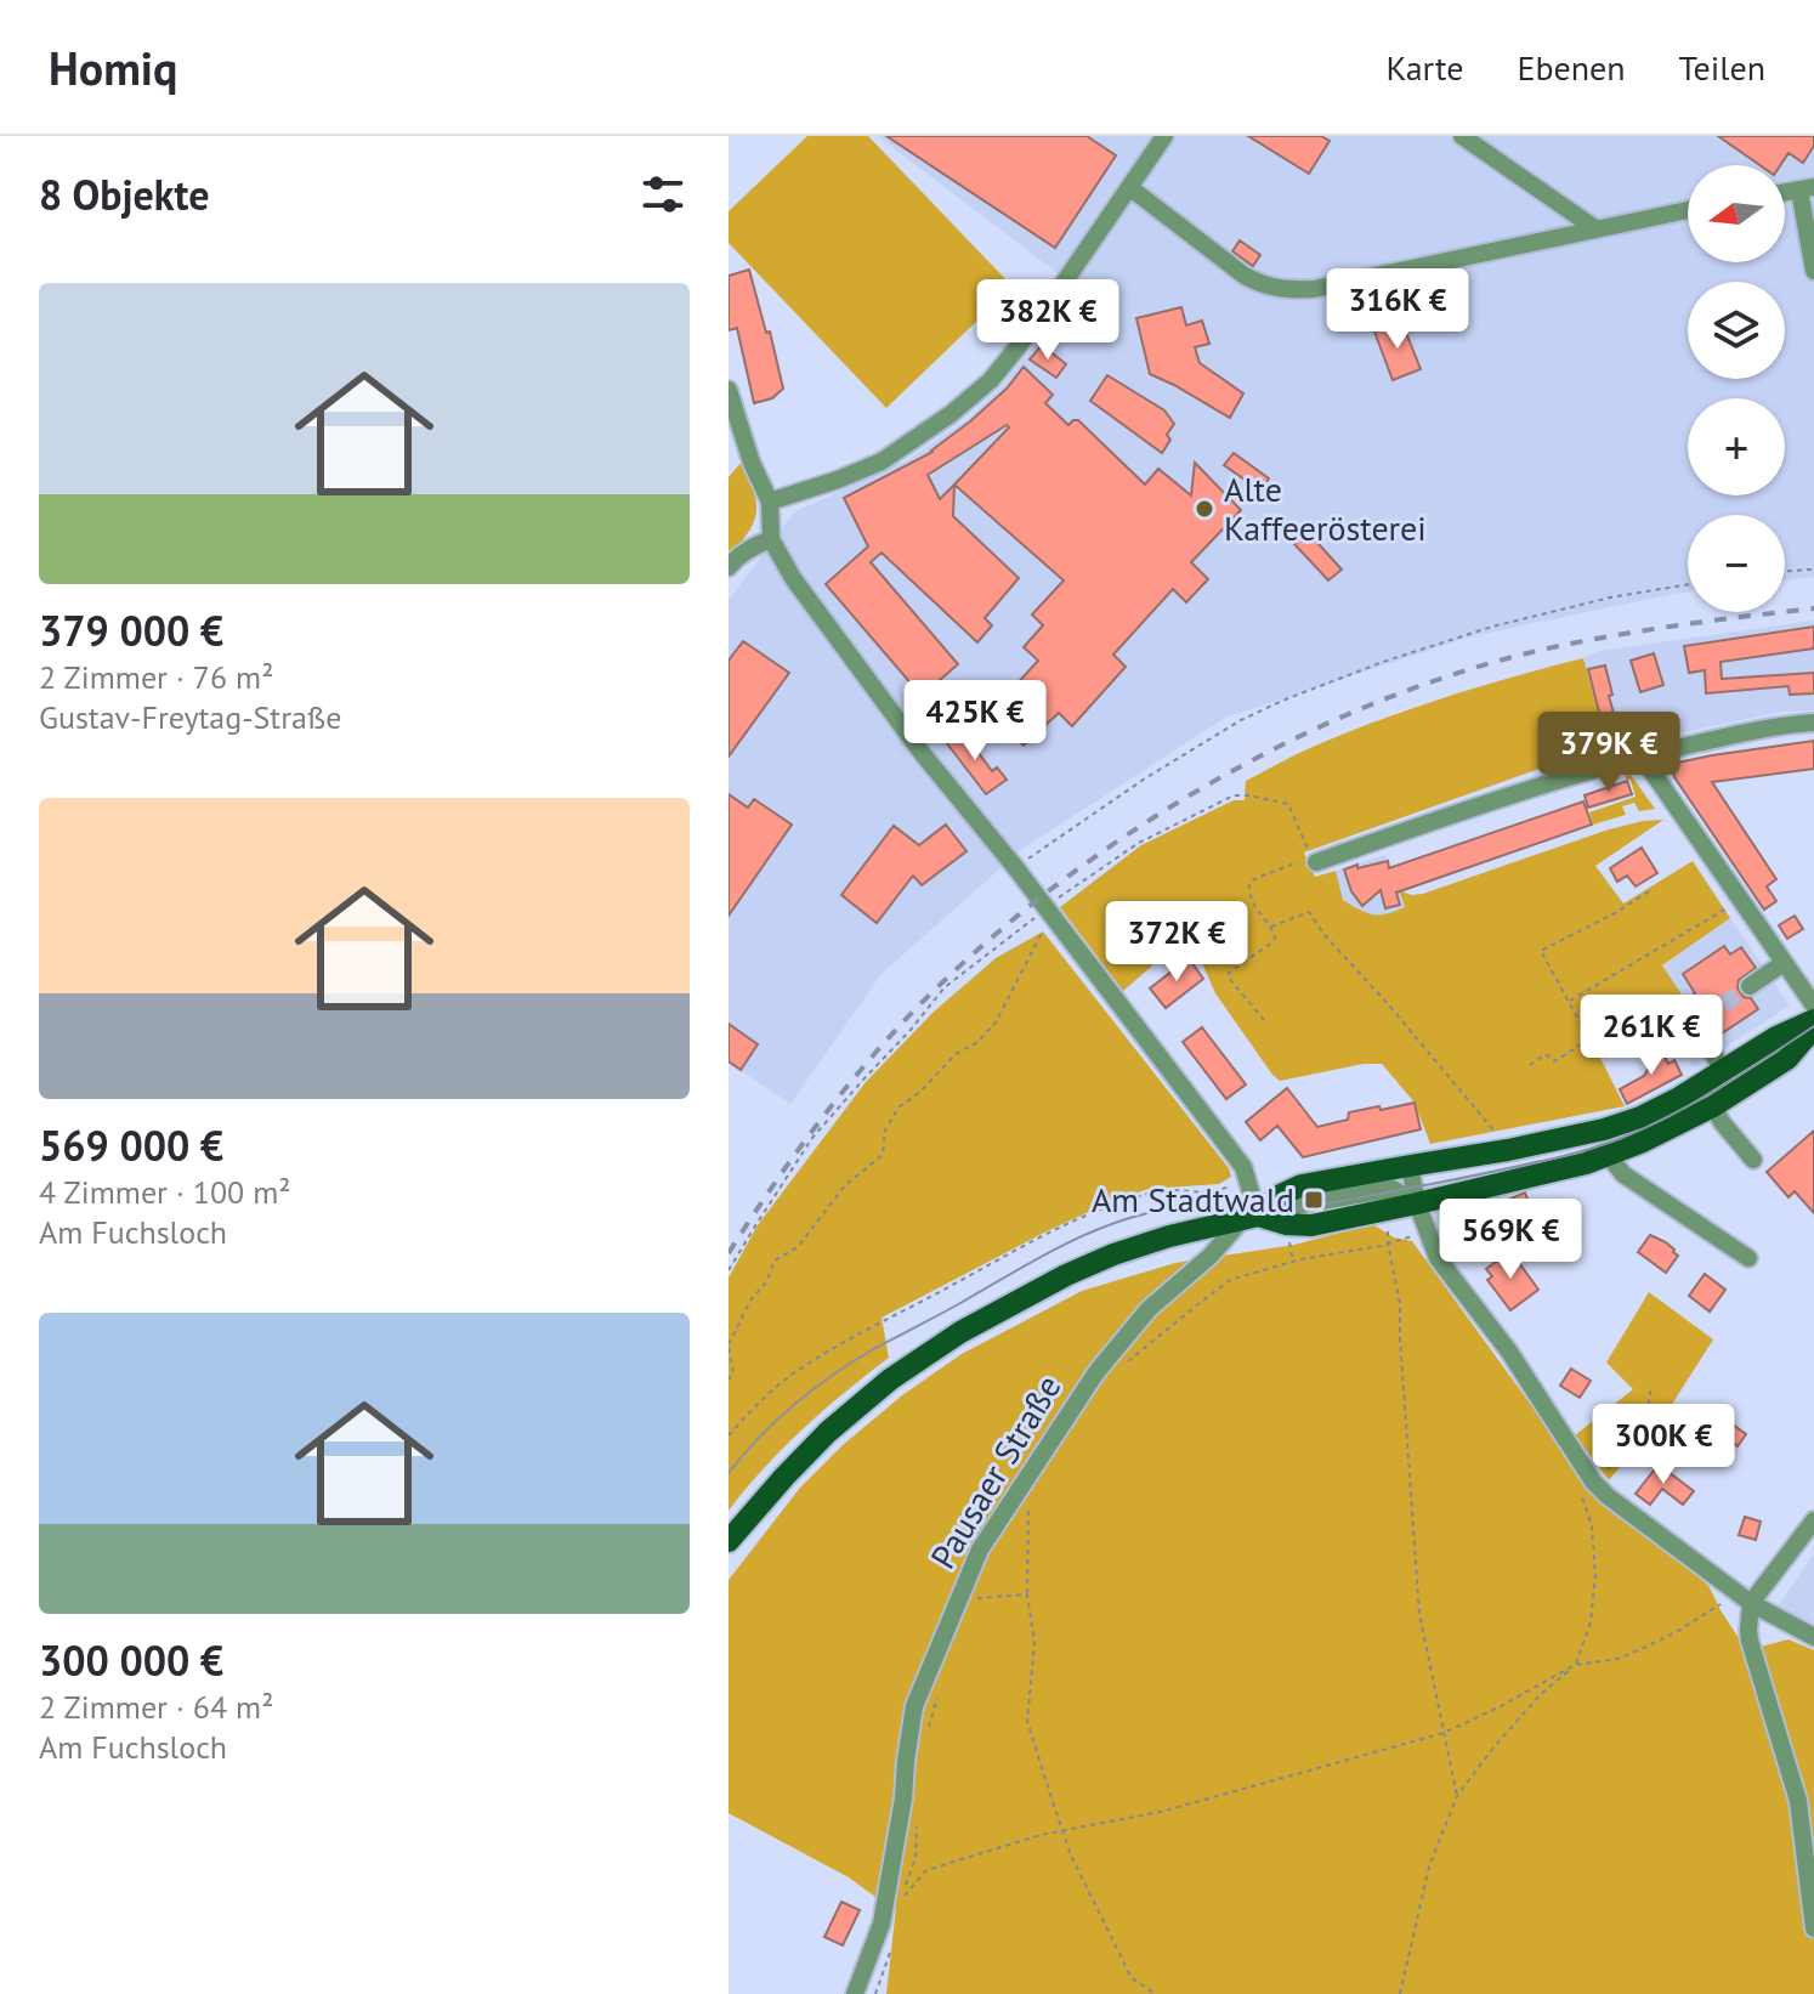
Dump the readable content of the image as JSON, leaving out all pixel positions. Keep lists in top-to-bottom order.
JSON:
{
  "streets": {
    "main road": ["Pausaer Straße"]
  },
  "places": {
    "other": ["Alte Kaffeerösterei"],
    "transit": ["Am Stadtwald"]
  },
  "north": "left",
  "page": {
    "header": "Homiq",
    "nav": ["Karte", "Ebenen", "Teilen"],
    "heading": "8 Objekte",
    "map_buttons": ["+", "−"],
    "list": [
      {
        "name": "379 000 €",
        "note": "2 Zimmer · 76 m² · Gustav-Freytag-Straße"
      },
      {
        "name": "569 000 €",
        "note": "4 Zimmer · 100 m² · Am Fuchsloch"
      },
      {
        "name": "300 000 €",
        "note": "2 Zimmer · 64 m² · Am Fuchsloch"
      }
    ],
    "price": [
      "316K €",
      "382K €",
      "425K €",
      "379K €",
      "372K €",
      "261K €",
      "569K €",
      "300K €"
    ]
  }
}
